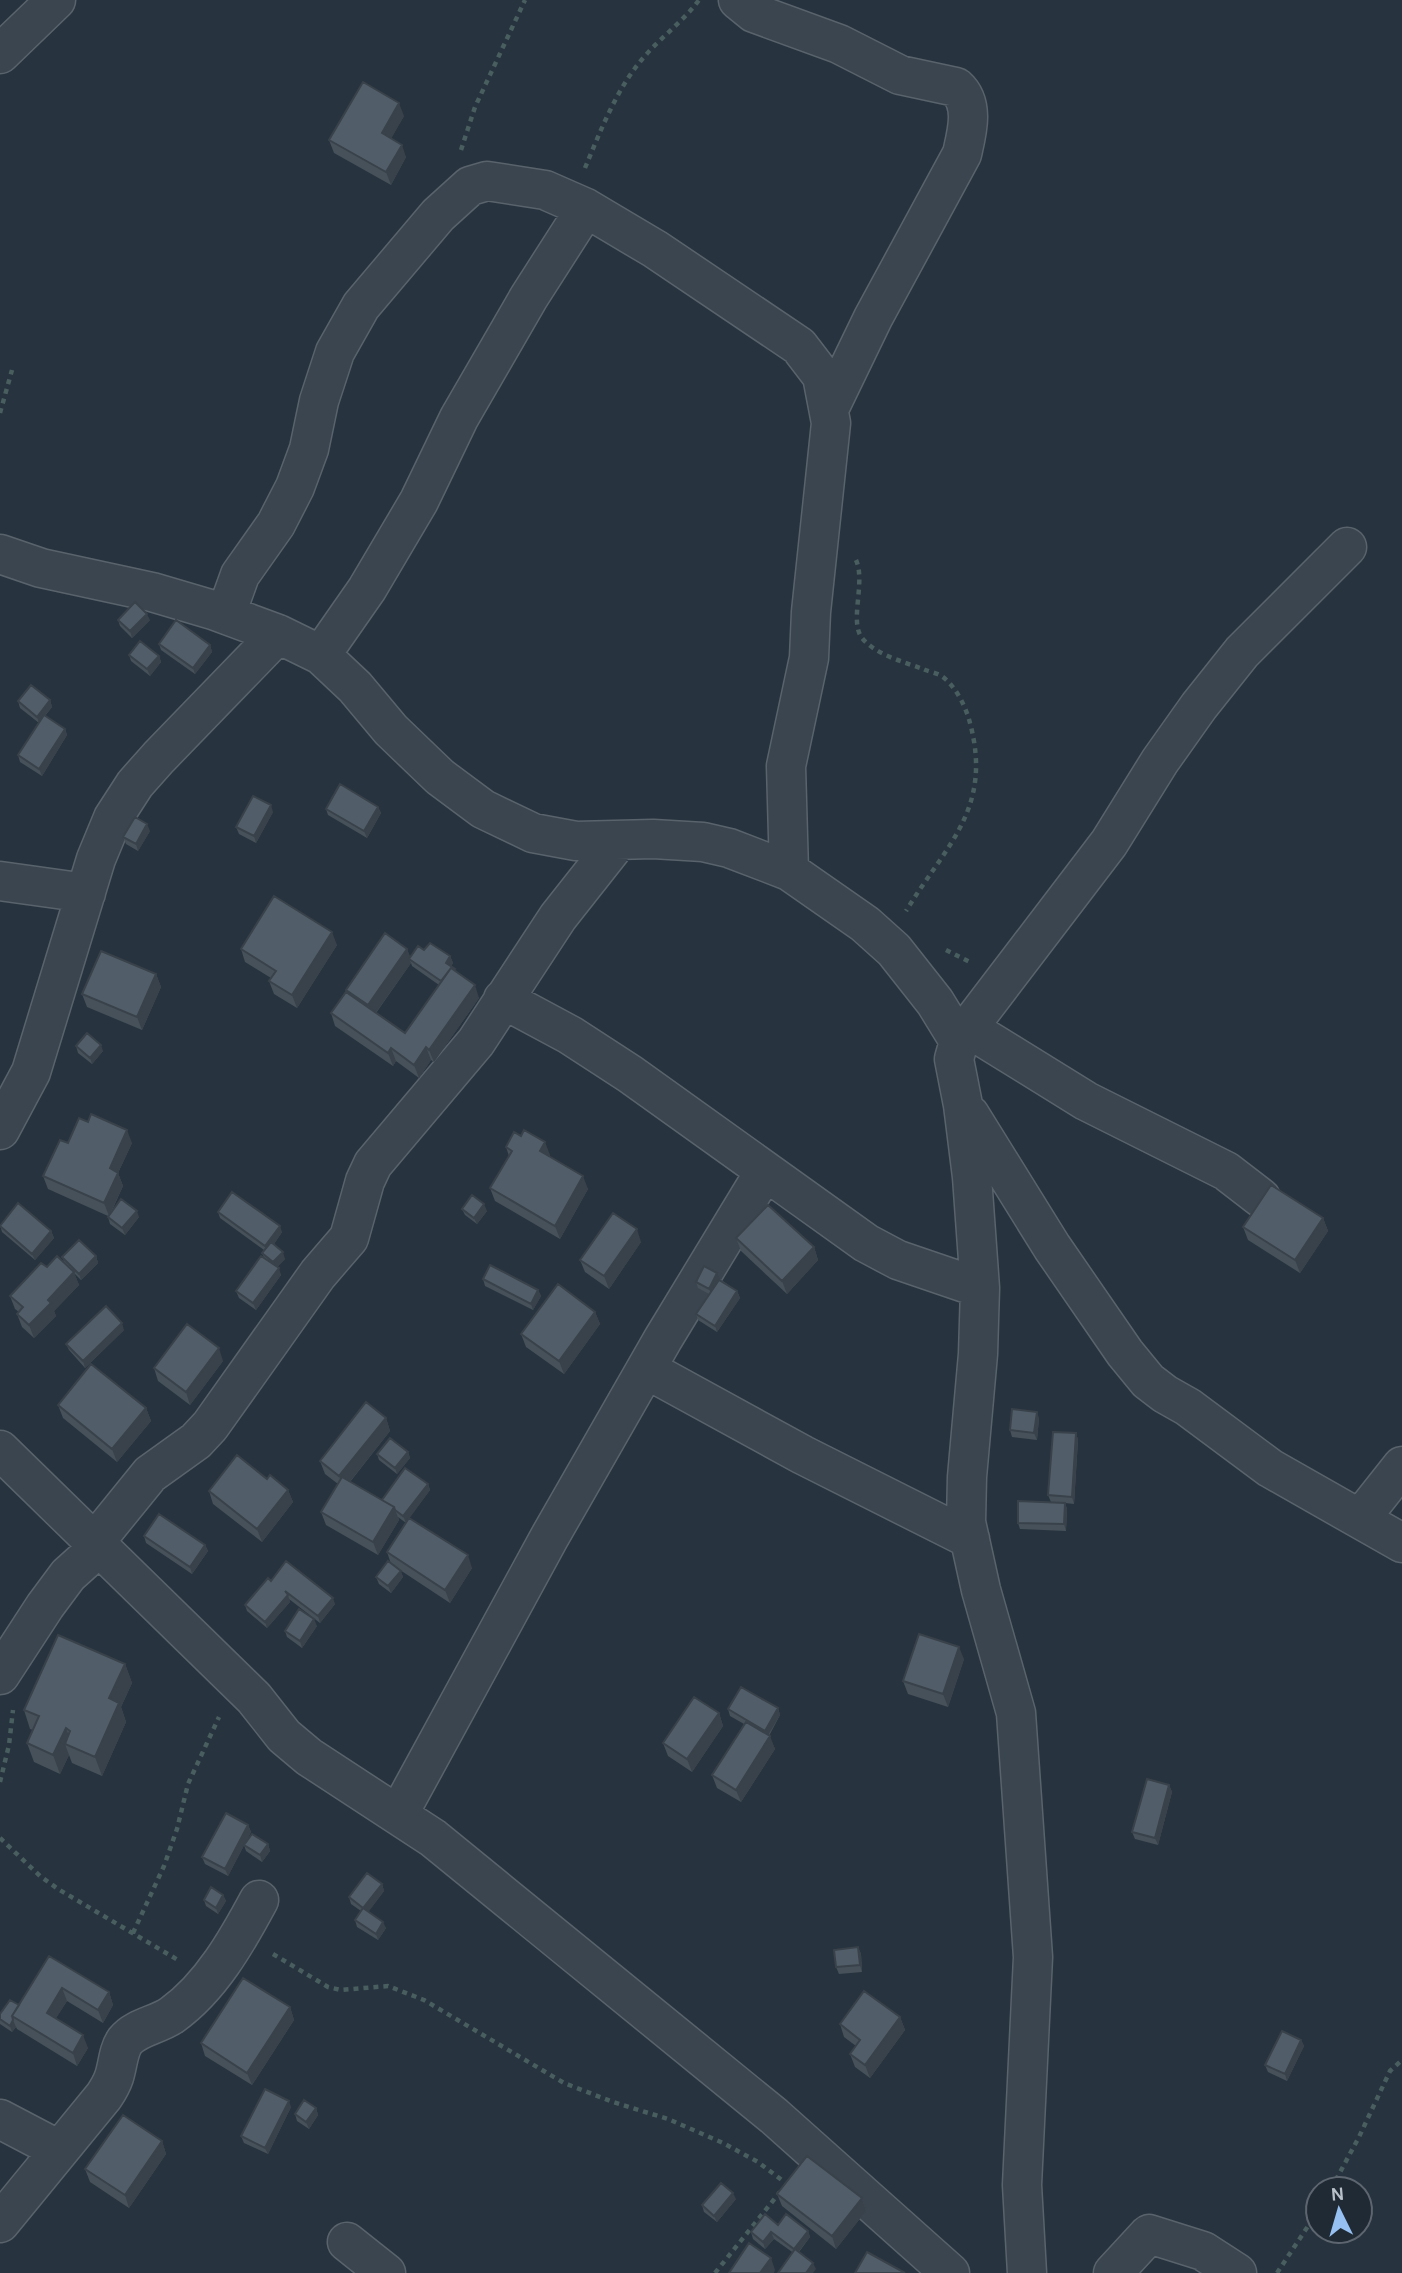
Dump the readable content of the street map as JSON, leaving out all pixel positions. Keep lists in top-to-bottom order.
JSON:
{
  "north": "top"
}
